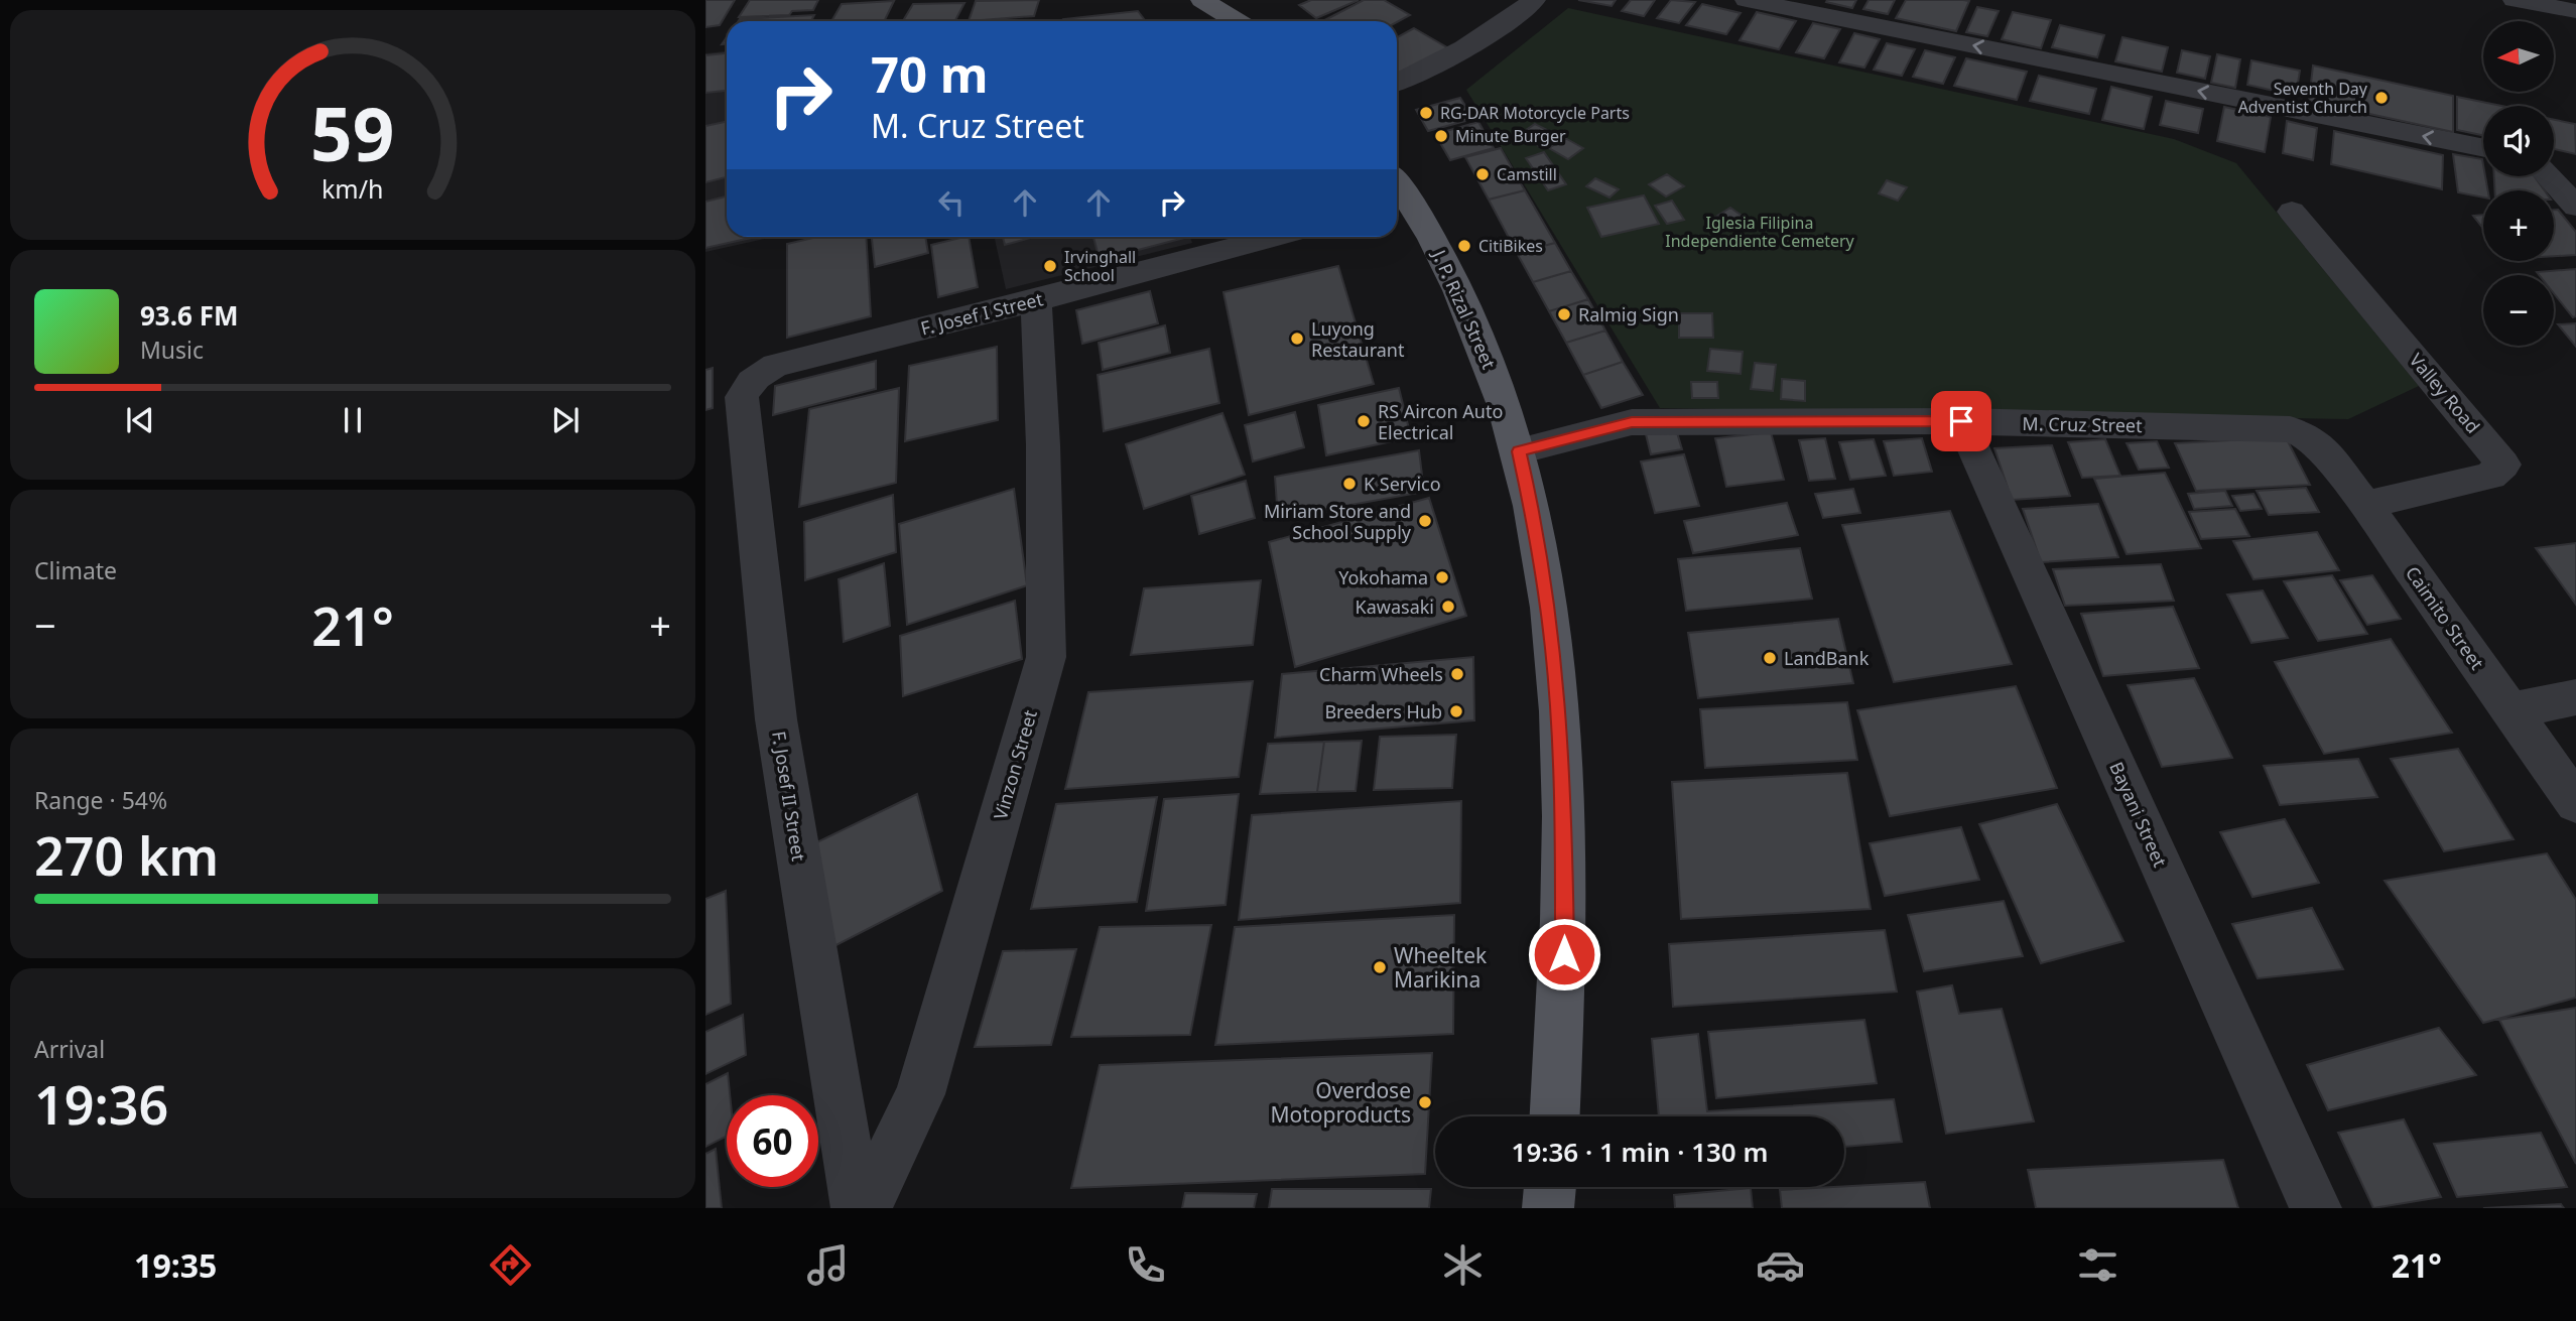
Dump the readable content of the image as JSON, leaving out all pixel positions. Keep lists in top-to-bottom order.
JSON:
{
  "streets": {
    "main road": ["J. P. Rizal Street"],
    "street": [
      "F. Josef I Street",
      "Valley Road",
      "M. Cruz Street",
      "Caimito Street",
      "Vinzon Street",
      "F. Josef II Street",
      "Bayani Street"
    ]
  },
  "crossings": [
    ["J. P. Rizal Street", "M. Cruz Street"],
    ["F. Josef I Street", "Vinzon Street"],
    ["F. Josef I Street", "F. Josef II Street"],
    ["Valley Road", "Caimito Street"],
    ["M. Cruz Street", "Caimito Street"],
    ["M. Cruz Street", "Bayani Street"]
  ],
  "parks": ["Iglesia Filipina Independiente Cemetery"],
  "places": [
    "Seventh Day Adventist Church",
    "RG-DAR Motorcycle Parts",
    "Minute Burger",
    "Camstill",
    "CitiBikes",
    "Irvinghall School",
    "Ralmig Sign",
    "Luyong Restaurant",
    "RS Aircon Auto Electrical",
    "K Servico",
    "Miriam Store and School Supply",
    "Yokohama",
    "Kawasaki",
    "LandBank",
    "Charm Wheels",
    "Breeders Hub",
    "Wheeltek Marikina",
    "Overdose Motoproducts"
  ],
  "north": "left",
  "page": {
    "map_buttons": ["+", "−"],
    "turn": ["70 m", "M. Cruz Street"],
    "song": ["93.6 FM", "Music"],
    "tile": [
      "Climate",
      ["Range · 54%", "270 km"],
      ["Arrival", "19:36"]
    ],
    "heat": ["−", "21°", "+"],
    "limit": "60",
    "trip": "19:36 · 1 min · 130 m",
    "tabs": ["19:35", "21°"],
    "gauge": ["59", "km/h"]
  }
}
